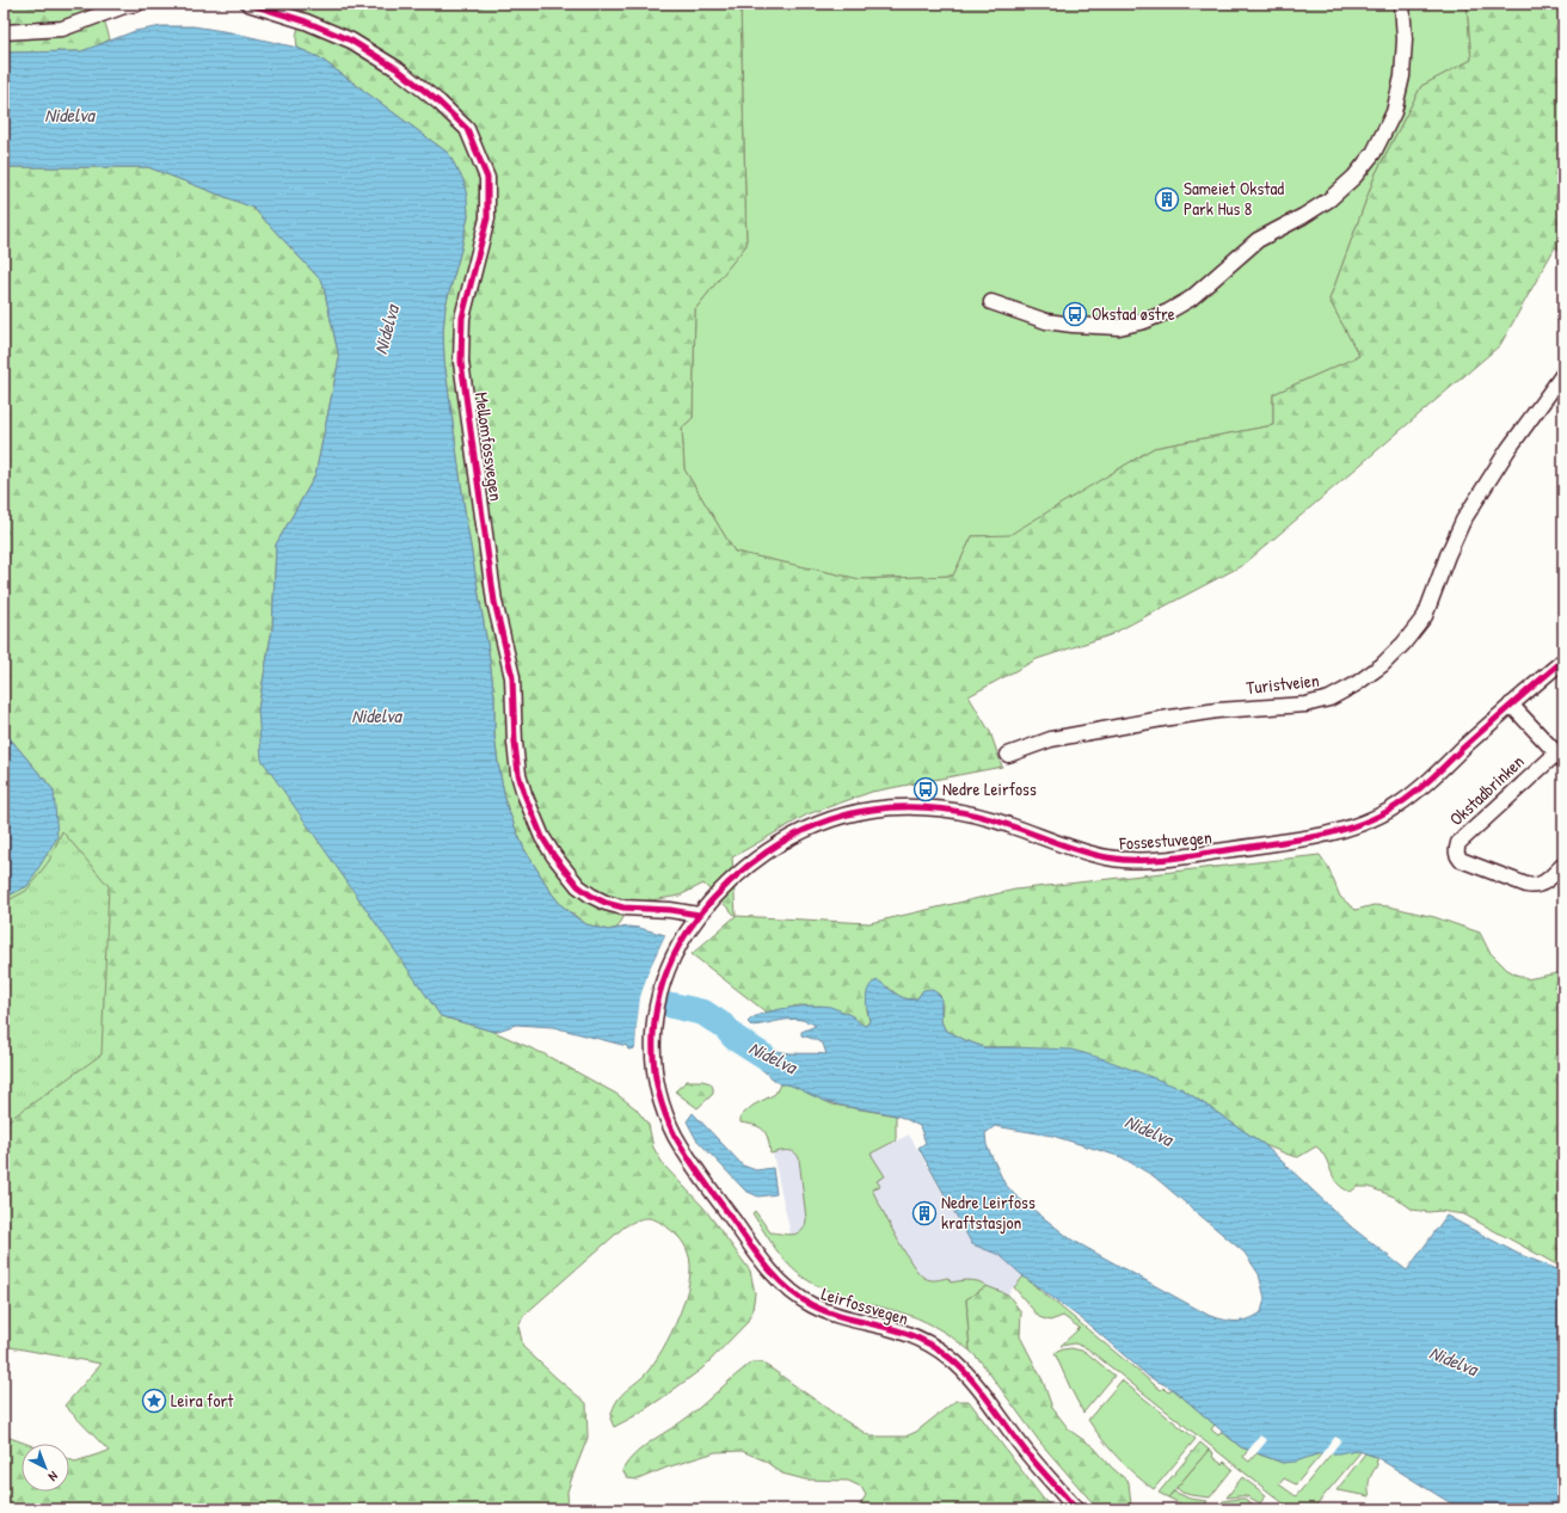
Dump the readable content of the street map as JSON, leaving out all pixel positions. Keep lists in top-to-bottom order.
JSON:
{
  "streets": {
    "street": [
      "Mellomfossvegen",
      "Turistveien",
      "Okstadbrinken",
      "Fossestuvegen",
      "Leirfossvegen"
    ]
  },
  "crossings": [
    ["Mellomfossvegen", "Fossestuvegen"],
    ["Okstadbrinken", "Fossestuvegen"],
    ["Fossestuvegen", "Leirfossvegen"]
  ],
  "water": ["Nidelva"],
  "places": {
    "building": ["Sameiet Okstad Park Hus 8", "Nedre Leirfoss kraftstasjon"],
    "bus stop": ["Okstad østre", "Nedre Leirfoss"],
    "place": ["Leira fort"]
  },
  "north": "bottom right"
}
